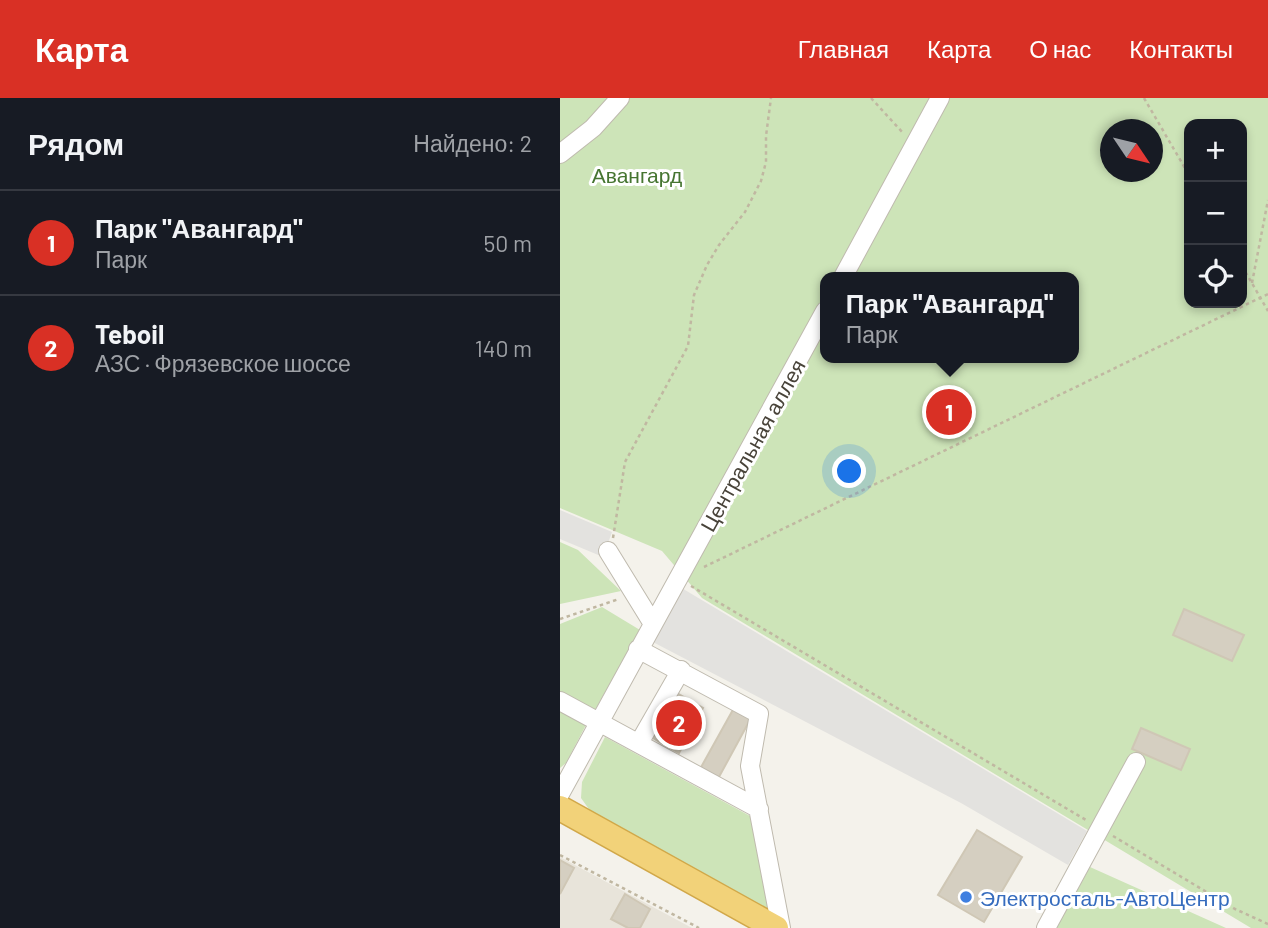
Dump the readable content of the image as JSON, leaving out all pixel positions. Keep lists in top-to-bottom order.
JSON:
{
  "streets": {
    "street": ["Центральная аллея"]
  },
  "parks": ["Авангард"],
  "places": ["Электросталь-АвтоЦентр"],
  "north": "bottom right",
  "page": {
    "header": "Карта",
    "nav": [
      "Главная",
      "Карта",
      "О нас",
      "Контакты"
    ],
    "heading": ["Рядом", "Найдено: 2"],
    "map_buttons": ["+", "−"],
    "list": [
      {
        "mark": "1",
        "name": "Парк \"Авангард\"",
        "note": "Парк",
        "value": "50 m"
      },
      {
        "mark": "2",
        "name": "Teboil",
        "note": "АЗС · Фрязевское шоссе",
        "value": "140 m"
      }
    ],
    "popup": ["Парк \"Авангард\"", "Парк"],
    "pins": ["1", "2"]
  }
}
